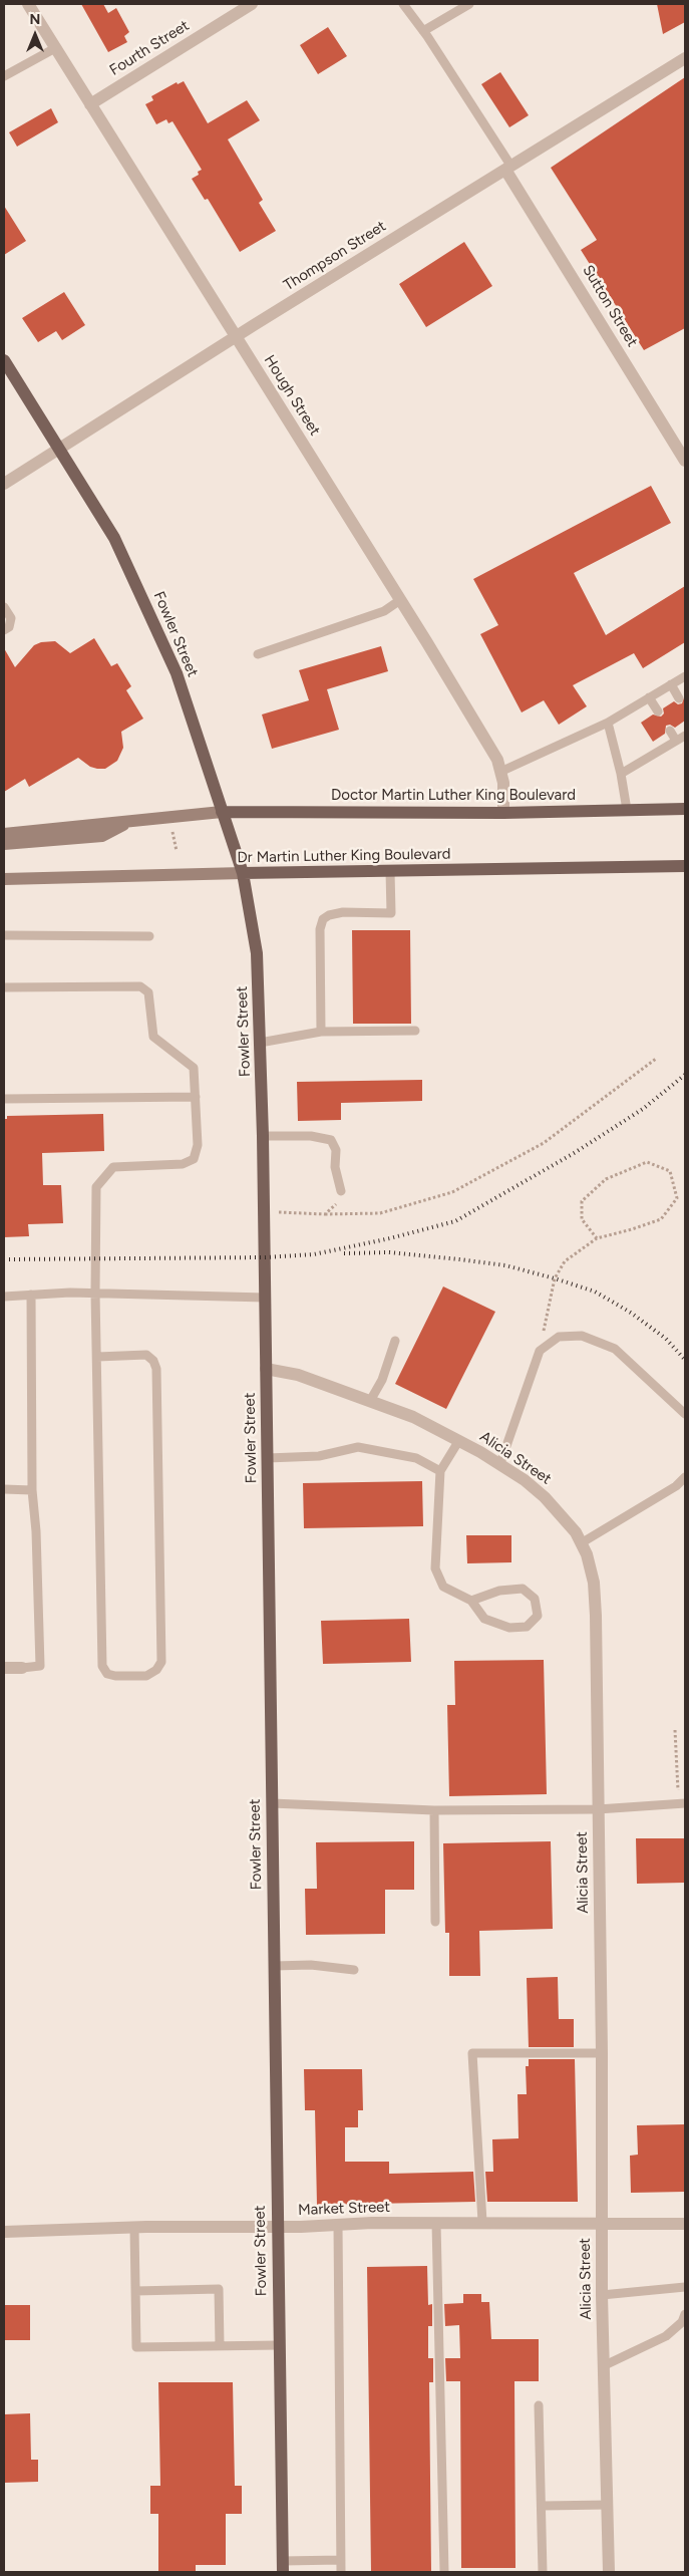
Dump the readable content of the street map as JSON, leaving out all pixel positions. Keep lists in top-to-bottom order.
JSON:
{
  "streets": {
    "main road": ["Fowler Street", "Doctor Martin Luther King Boulevard", "Dr Martin Luther King Boulevard"],
    "street": [
      "Fourth Street",
      "Thompson Street",
      "Sutton Street",
      "Hough Street",
      "Alicia Street",
      "Market Street"
    ]
  },
  "crossings": [
    ["Fourth Street", "Hough Street"],
    ["Thompson Street", "Sutton Street"],
    ["Thompson Street", "Hough Street"],
    ["Thompson Street", "Fowler Street"],
    ["Hough Street", "Doctor Martin Luther King Boulevard"],
    ["Fowler Street", "Doctor Martin Luther King Boulevard"],
    ["Fowler Street", "Dr Martin Luther King Boulevard"],
    ["Fowler Street", "Alicia Street"],
    ["Fowler Street", "Market Street"],
    ["Alicia Street", "Market Street"]
  ],
  "north": "top"
}
